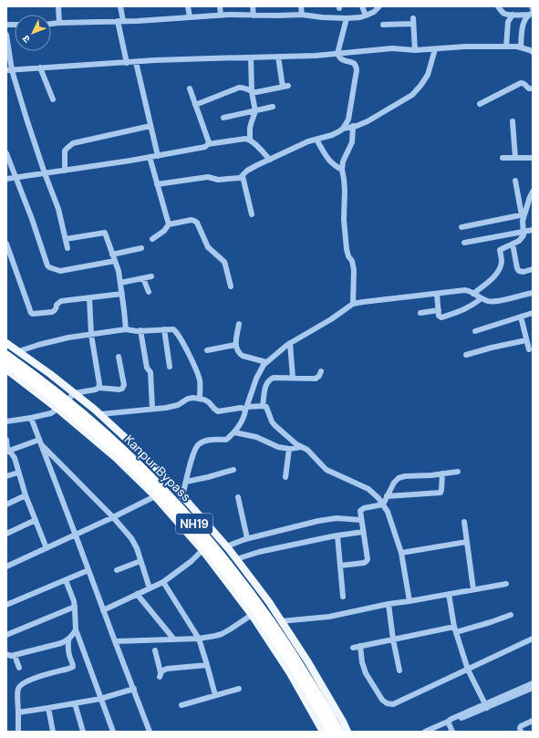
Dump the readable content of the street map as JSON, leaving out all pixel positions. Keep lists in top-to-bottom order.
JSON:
{
  "streets": {
    "highway": ["Kanpur Bypass", "NH19"]
  },
  "north": "bottom left"
}
